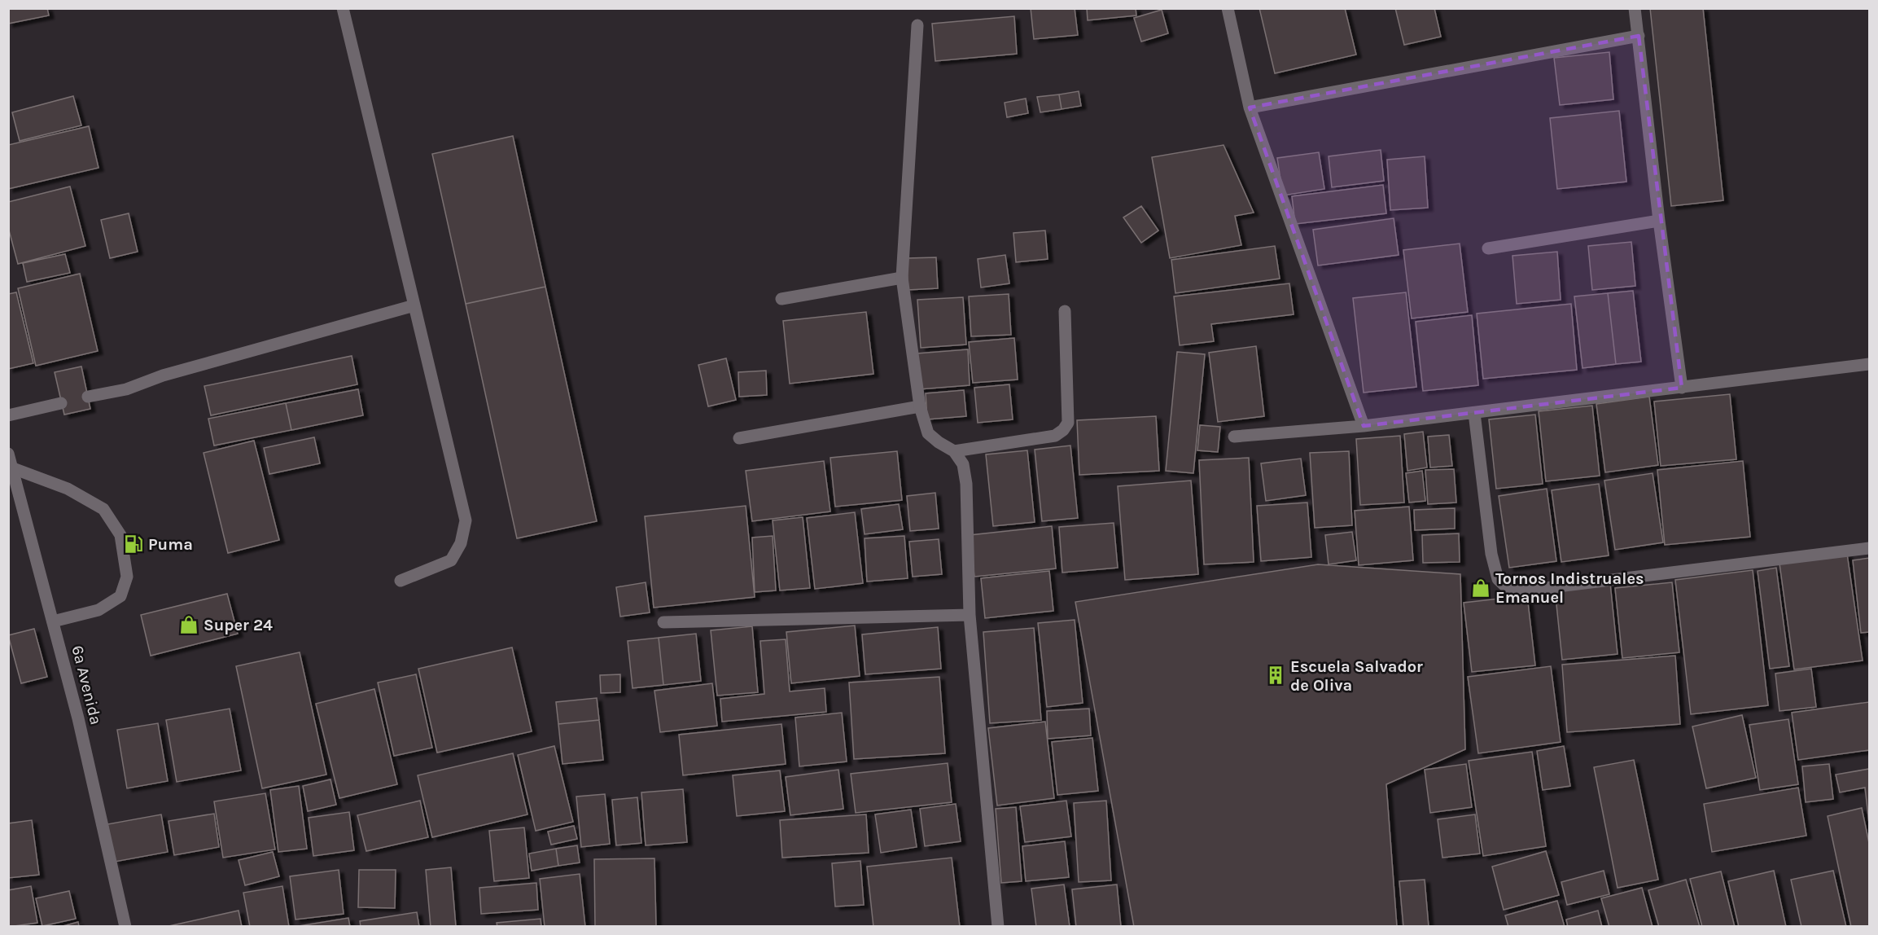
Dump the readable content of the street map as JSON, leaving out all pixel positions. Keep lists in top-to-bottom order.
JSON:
{
  "streets": {
    "street": ["6a Avenida"]
  },
  "places": {
    "fuel station": ["Puma"],
    "shop": ["Tornos Indistruales Emanuel", "Super 24"],
    "building": ["Escuela Salvador de Oliva"]
  }
}
